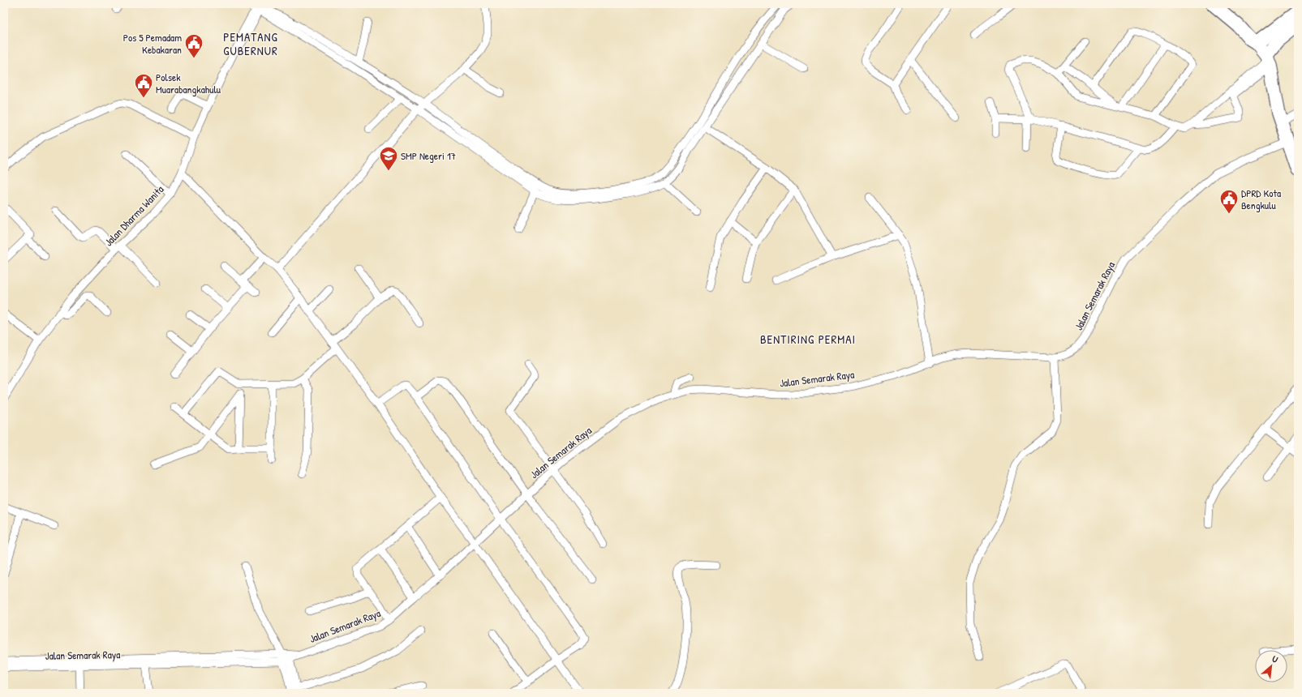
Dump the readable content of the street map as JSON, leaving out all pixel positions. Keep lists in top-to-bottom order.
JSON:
{
  "streets": {
    "street": ["Jalan Dharma Wanita", "Jalan Semarak Raya"]
  },
  "districts": ["PEMATANG GUBERNUR", "BENTIRING PERMAI"],
  "places": {
    "public building": ["Pos 5 Pemadam Kebakaran", "Polsek Muarabangkahulu", "DPRD Kota Bengkulu"],
    "school or university": ["SMP Negeri 17"]
  },
  "north": "top right"
}
